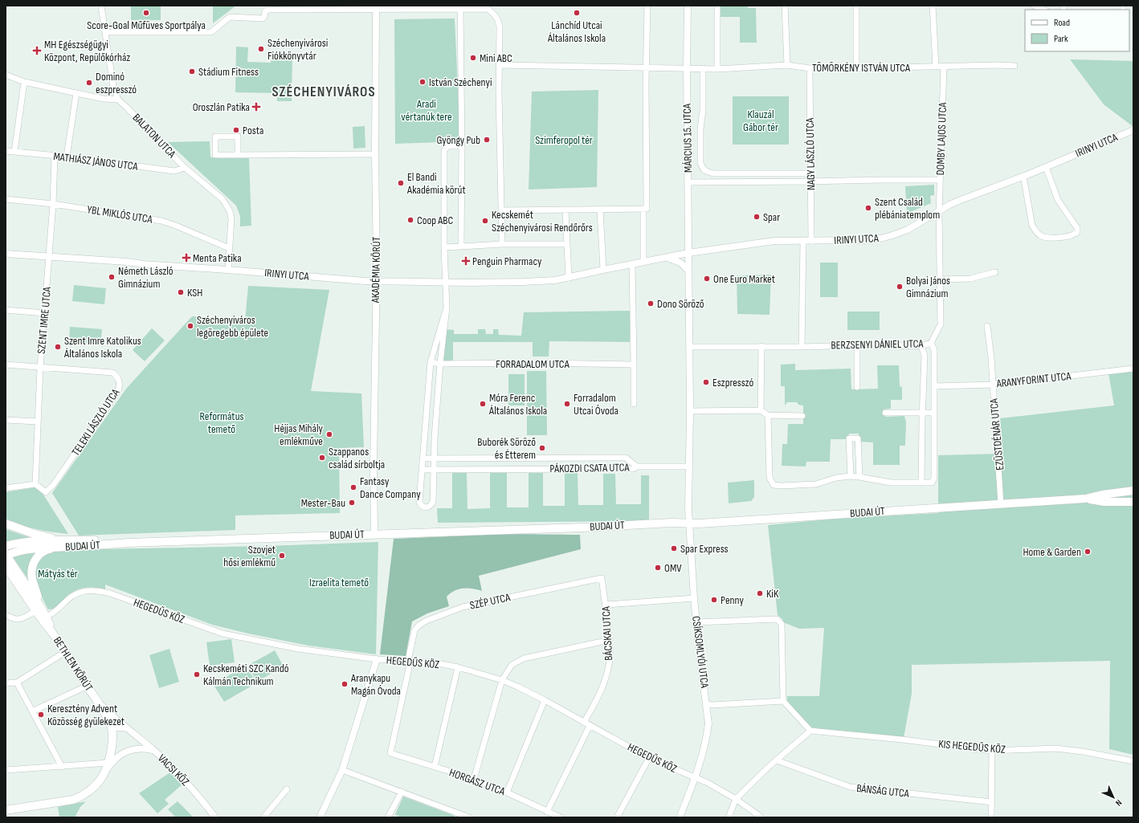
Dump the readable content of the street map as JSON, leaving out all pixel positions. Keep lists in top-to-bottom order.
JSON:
{
  "streets": {
    "main road": ["BUDAI ÚT", "BETHLEN KÖRÚT"],
    "street": [
      "TÖMÖRKÉNY ISTVÁN UTCA",
      "BALATON UTCA",
      "MÁRCIUS 15. UTCA",
      "DOMBY LAJOS UTCA",
      "IRINYI UTCA",
      "NAGY LÁSZLÓ UTCA",
      "MATHIÁSZ JÁNOS UTCA",
      "YBL MIKLÓS UTCA",
      "AKADÉMIA KÖRÚT",
      "SZENT IMRE UTCA",
      "BERZSENYI DÁNIEL UTCA",
      "FORRADALOM UTCA",
      "ARANYFORINT UTCA",
      "TELEKI LÁSZLÓ UTCA",
      "EZÜSTDÉNÁR UTCA",
      "PÁKOZDI CSATA UTCA",
      "SZÉP UTCA",
      "HEGEDŰS KÖZ",
      "BÁCSKAI UTCA",
      "CSÍKSOMLYÓI UTCA",
      "KIS HEGEDŰS KÖZ",
      "VACSI KÖZ",
      "HORGÁSZ UTCA",
      "BÁNSÁG UTCA"
    ]
  },
  "crossings": [
    ["TÖMÖRKÉNY ISTVÁN UTCA", "MÁRCIUS 15. UTCA"],
    ["TÖMÖRKÉNY ISTVÁN UTCA", "DOMBY LAJOS UTCA"],
    ["TÖMÖRKÉNY ISTVÁN UTCA", "NAGY LÁSZLÓ UTCA"],
    ["BALATON UTCA", "IRINYI UTCA"],
    ["BALATON UTCA", "MATHIÁSZ JÁNOS UTCA"],
    ["BALATON UTCA", "YBL MIKLÓS UTCA"],
    ["MÁRCIUS 15. UTCA", "IRINYI UTCA"],
    ["MÁRCIUS 15. UTCA", "BERZSENYI DÁNIEL UTCA"],
    ["MÁRCIUS 15. UTCA", "BUDAI ÚT"],
    ["MÁRCIUS 15. UTCA", "CSÍKSOMLYÓI UTCA"],
    ["DOMBY LAJOS UTCA", "IRINYI UTCA"],
    ["DOMBY LAJOS UTCA", "BERZSENYI DÁNIEL UTCA"],
    ["IRINYI UTCA", "NAGY LÁSZLÓ UTCA"],
    ["IRINYI UTCA", "AKADÉMIA KÖRÚT"],
    ["IRINYI UTCA", "SZENT IMRE UTCA"],
    ["IRINYI UTCA", "BERZSENYI DÁNIEL UTCA"],
    ["MATHIÁSZ JÁNOS UTCA", "SZENT IMRE UTCA"],
    ["YBL MIKLÓS UTCA", "SZENT IMRE UTCA"],
    ["AKADÉMIA KÖRÚT", "BUDAI ÚT"],
    ["SZENT IMRE UTCA", "TELEKI LÁSZLÓ UTCA"],
    ["ARANYFORINT UTCA", "EZÜSTDÉNÁR UTCA"],
    ["EZÜSTDÉNÁR UTCA", "BUDAI ÚT"],
    ["BUDAI ÚT", "CSÍKSOMLYÓI UTCA"],
    ["SZÉP UTCA", "HEGEDŰS KÖZ"],
    ["SZÉP UTCA", "BÁCSKAI UTCA"],
    ["SZÉP UTCA", "HORGÁSZ UTCA"],
    ["HEGEDŰS KÖZ", "BÁCSKAI UTCA"],
    ["HEGEDŰS KÖZ", "CSÍKSOMLYÓI UTCA"],
    ["HEGEDŰS KÖZ", "BETHLEN KÖRÚT"],
    ["BÁCSKAI UTCA", "HORGÁSZ UTCA"],
    ["BETHLEN KÖRÚT", "VACSI KÖZ"]
  ],
  "districts": ["SZÉCHENYIVÁROS"],
  "parks": [
    "Aradi vértanúk tere",
    "Klauzál Gábor tér",
    "Szimferopol tér",
    "Református temető",
    "Mátyás tér",
    "Izraelita temető"
  ],
  "places": {
    "other": [
      "Score-Goal Műfüves Sportpálya",
      "Lánchíd Utcai Általános Iskola",
      "Széchenyivárosi Fiókkönyvtár",
      "Mini ABC",
      "Stádium Fitness",
      "István Széchenyi",
      "Dominó eszpresszó",
      "Posta",
      "Gyöngy Pub",
      "El Bandi Akadémia körút",
      "Szent Család plébániatemplom",
      "Spar",
      "Coop ABC",
      "Kecskemét Széchenyivárosi Rendőrőrs",
      "Németh László Gimnázium",
      "One Euro Market",
      "Bolyai János Gimnázium",
      "KSH",
      "Dono Söröző",
      "Széchenyiváros legöregebb épülete",
      "Szent Imre Katolikus Általános Iskola",
      "Eszpresszó",
      "Móra Ferenc Általános Iskola",
      "Forradalom Utcai Óvoda",
      "Héjjas Mihály emlékműve",
      "Buborék Söröző és Étterem",
      "Szappanos család sírboltja",
      "Fantasy Dance Company",
      "Mester-Bau",
      "Spar Express",
      "Home & Garden",
      "Szovjet hősi emlékmű",
      "OMV",
      "KiK",
      "Penny",
      "Kecskeméti SZC Kandó Kálmán Technikum",
      "Aranykapu Magán Óvoda",
      "Keresztény Advent Közösség gyülekezet"
    ],
    "health": [
      "MH Egészségügyi Központ, Repülőkórház",
      "Oroszlán Patika",
      "Menta Patika",
      "Penguin Pharmacy"
    ]
  },
  "legend": ["Road", "Park"],
  "north": "bottom right"
}
